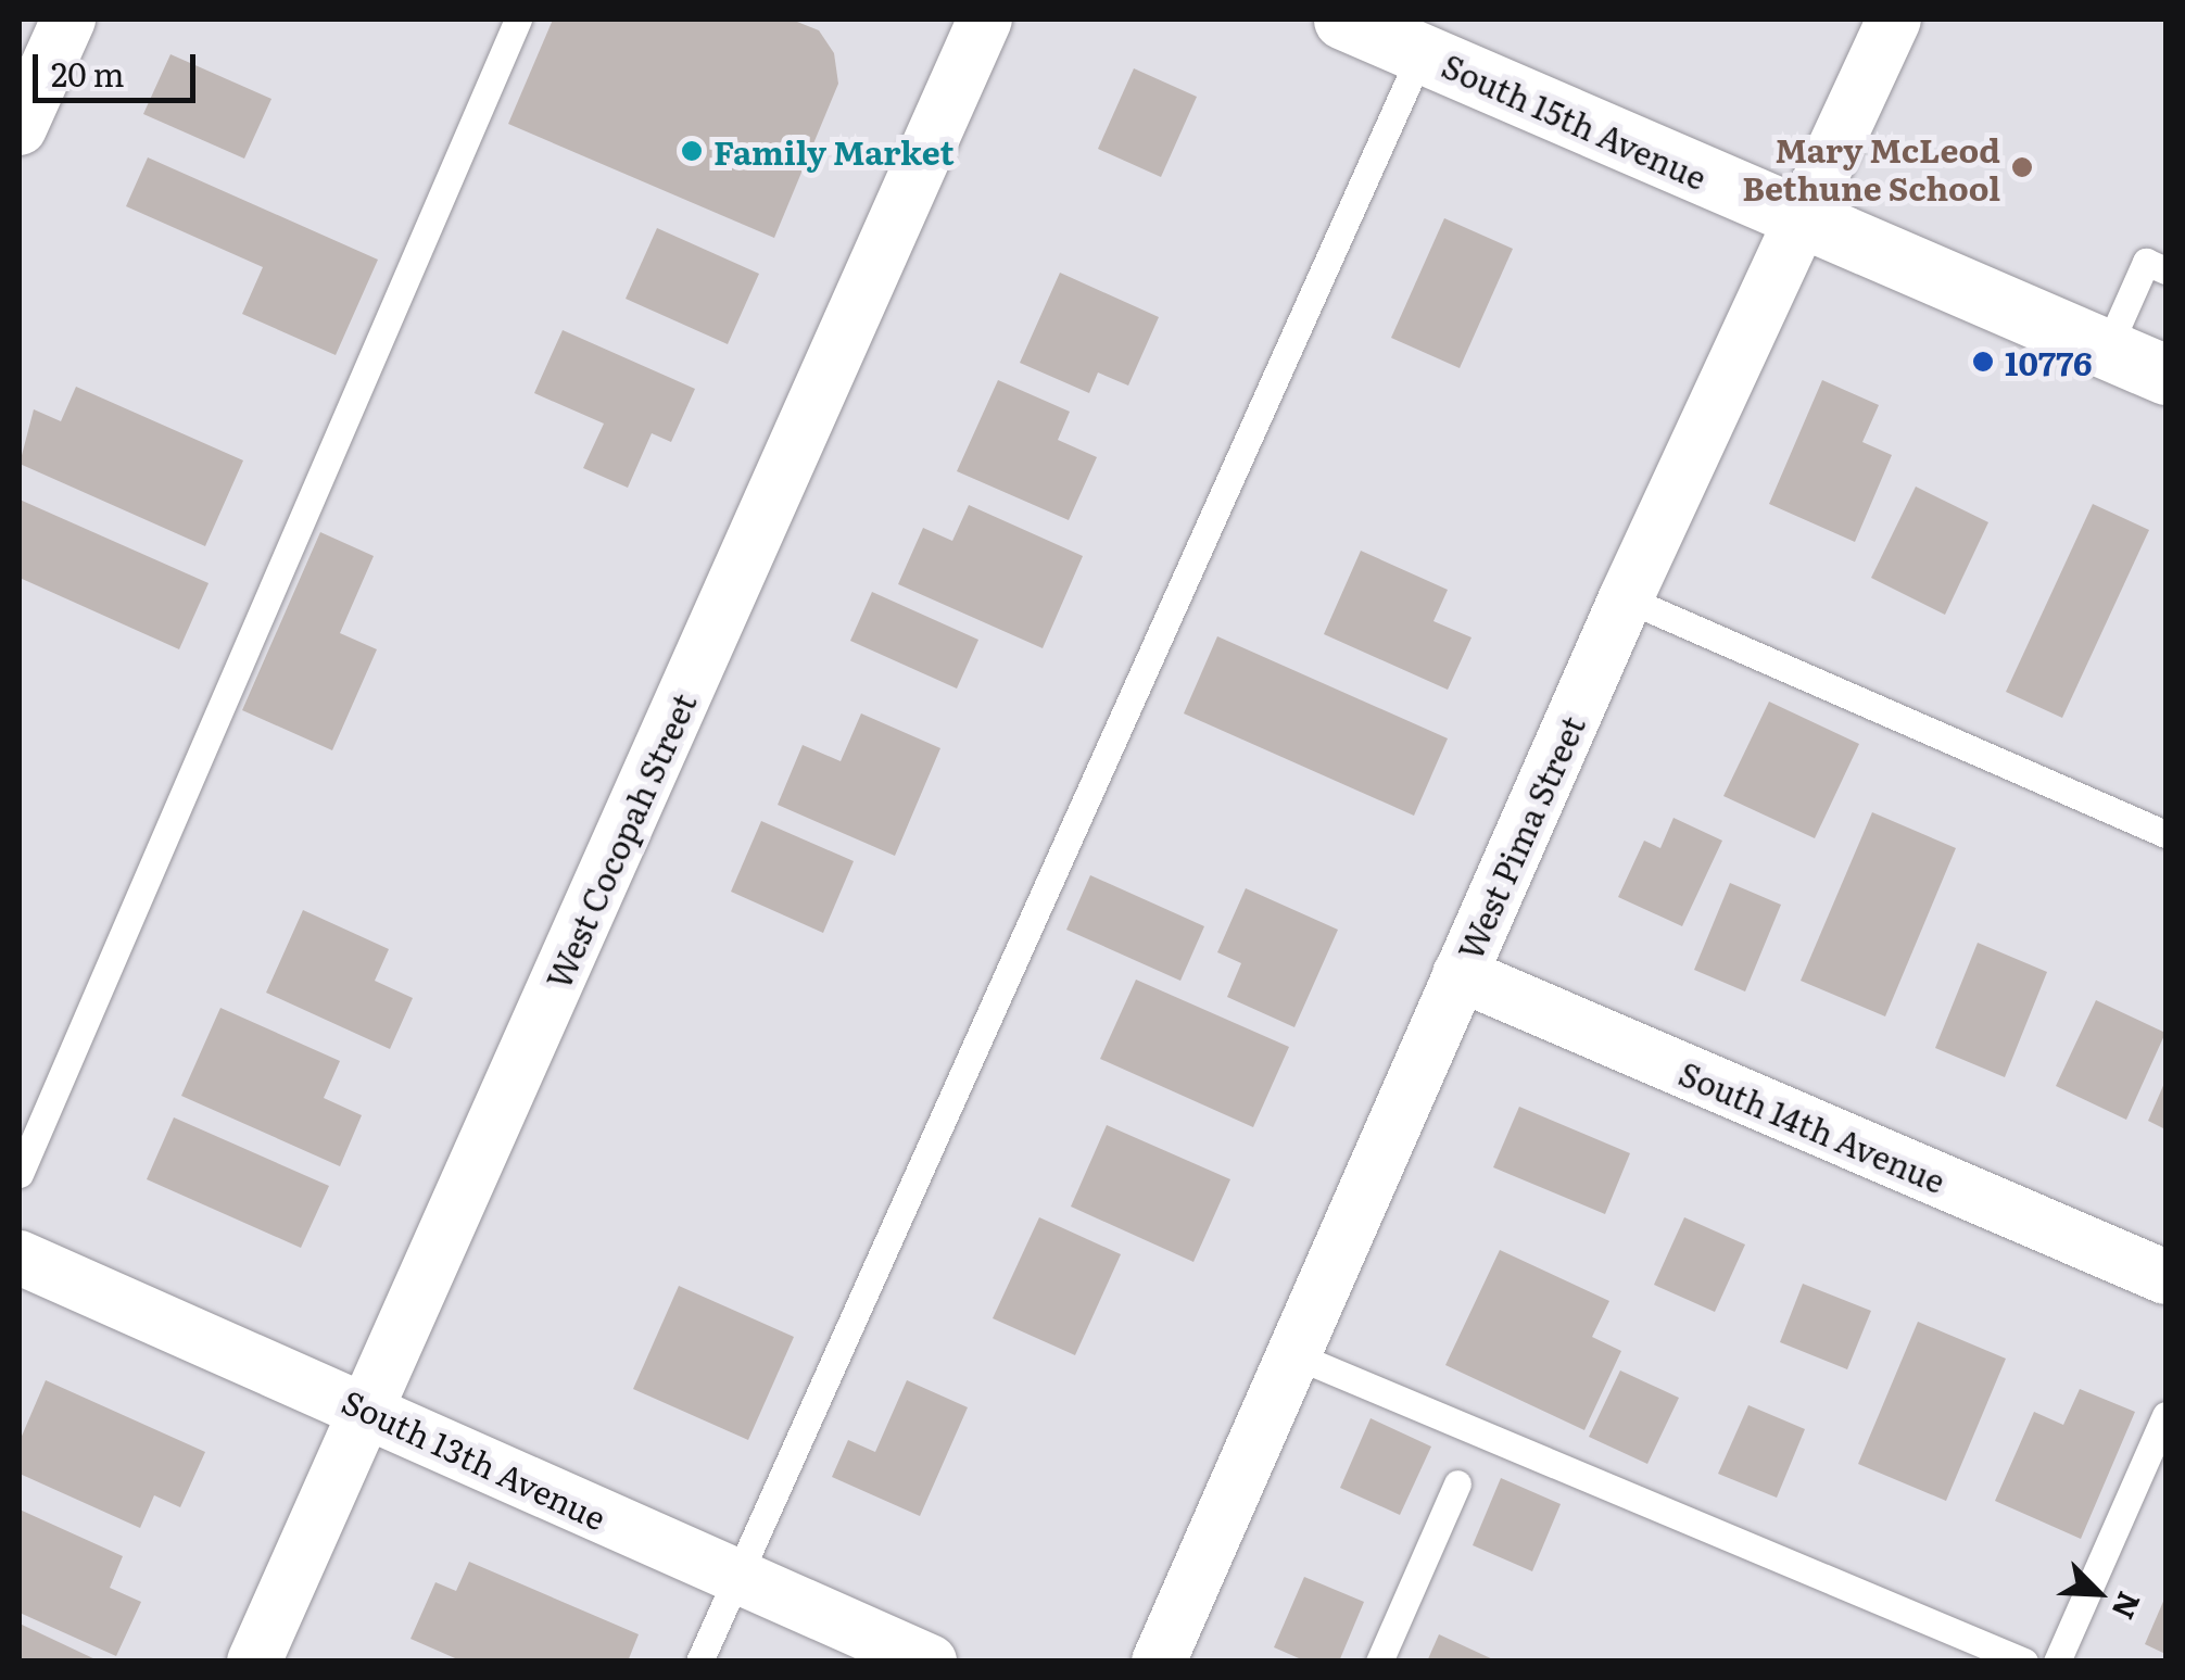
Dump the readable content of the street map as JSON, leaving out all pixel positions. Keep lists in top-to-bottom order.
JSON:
{
  "streets": {
    "main road": ["South 15th Avenue"],
    "street": [
      "West Pima Street",
      "West Cocopah Street",
      "South 14th Avenue",
      "South 13th Avenue"
    ]
  },
  "crossings": [
    ["South 15th Avenue", "West Pima Street"],
    ["West Pima Street", "South 14th Avenue"],
    ["West Cocopah Street", "South 13th Avenue"]
  ],
  "places": ["Family Market", "Mary McLeod Bethune School", "10776"],
  "scale_bar": "20 m",
  "north": "bottom right"
}
